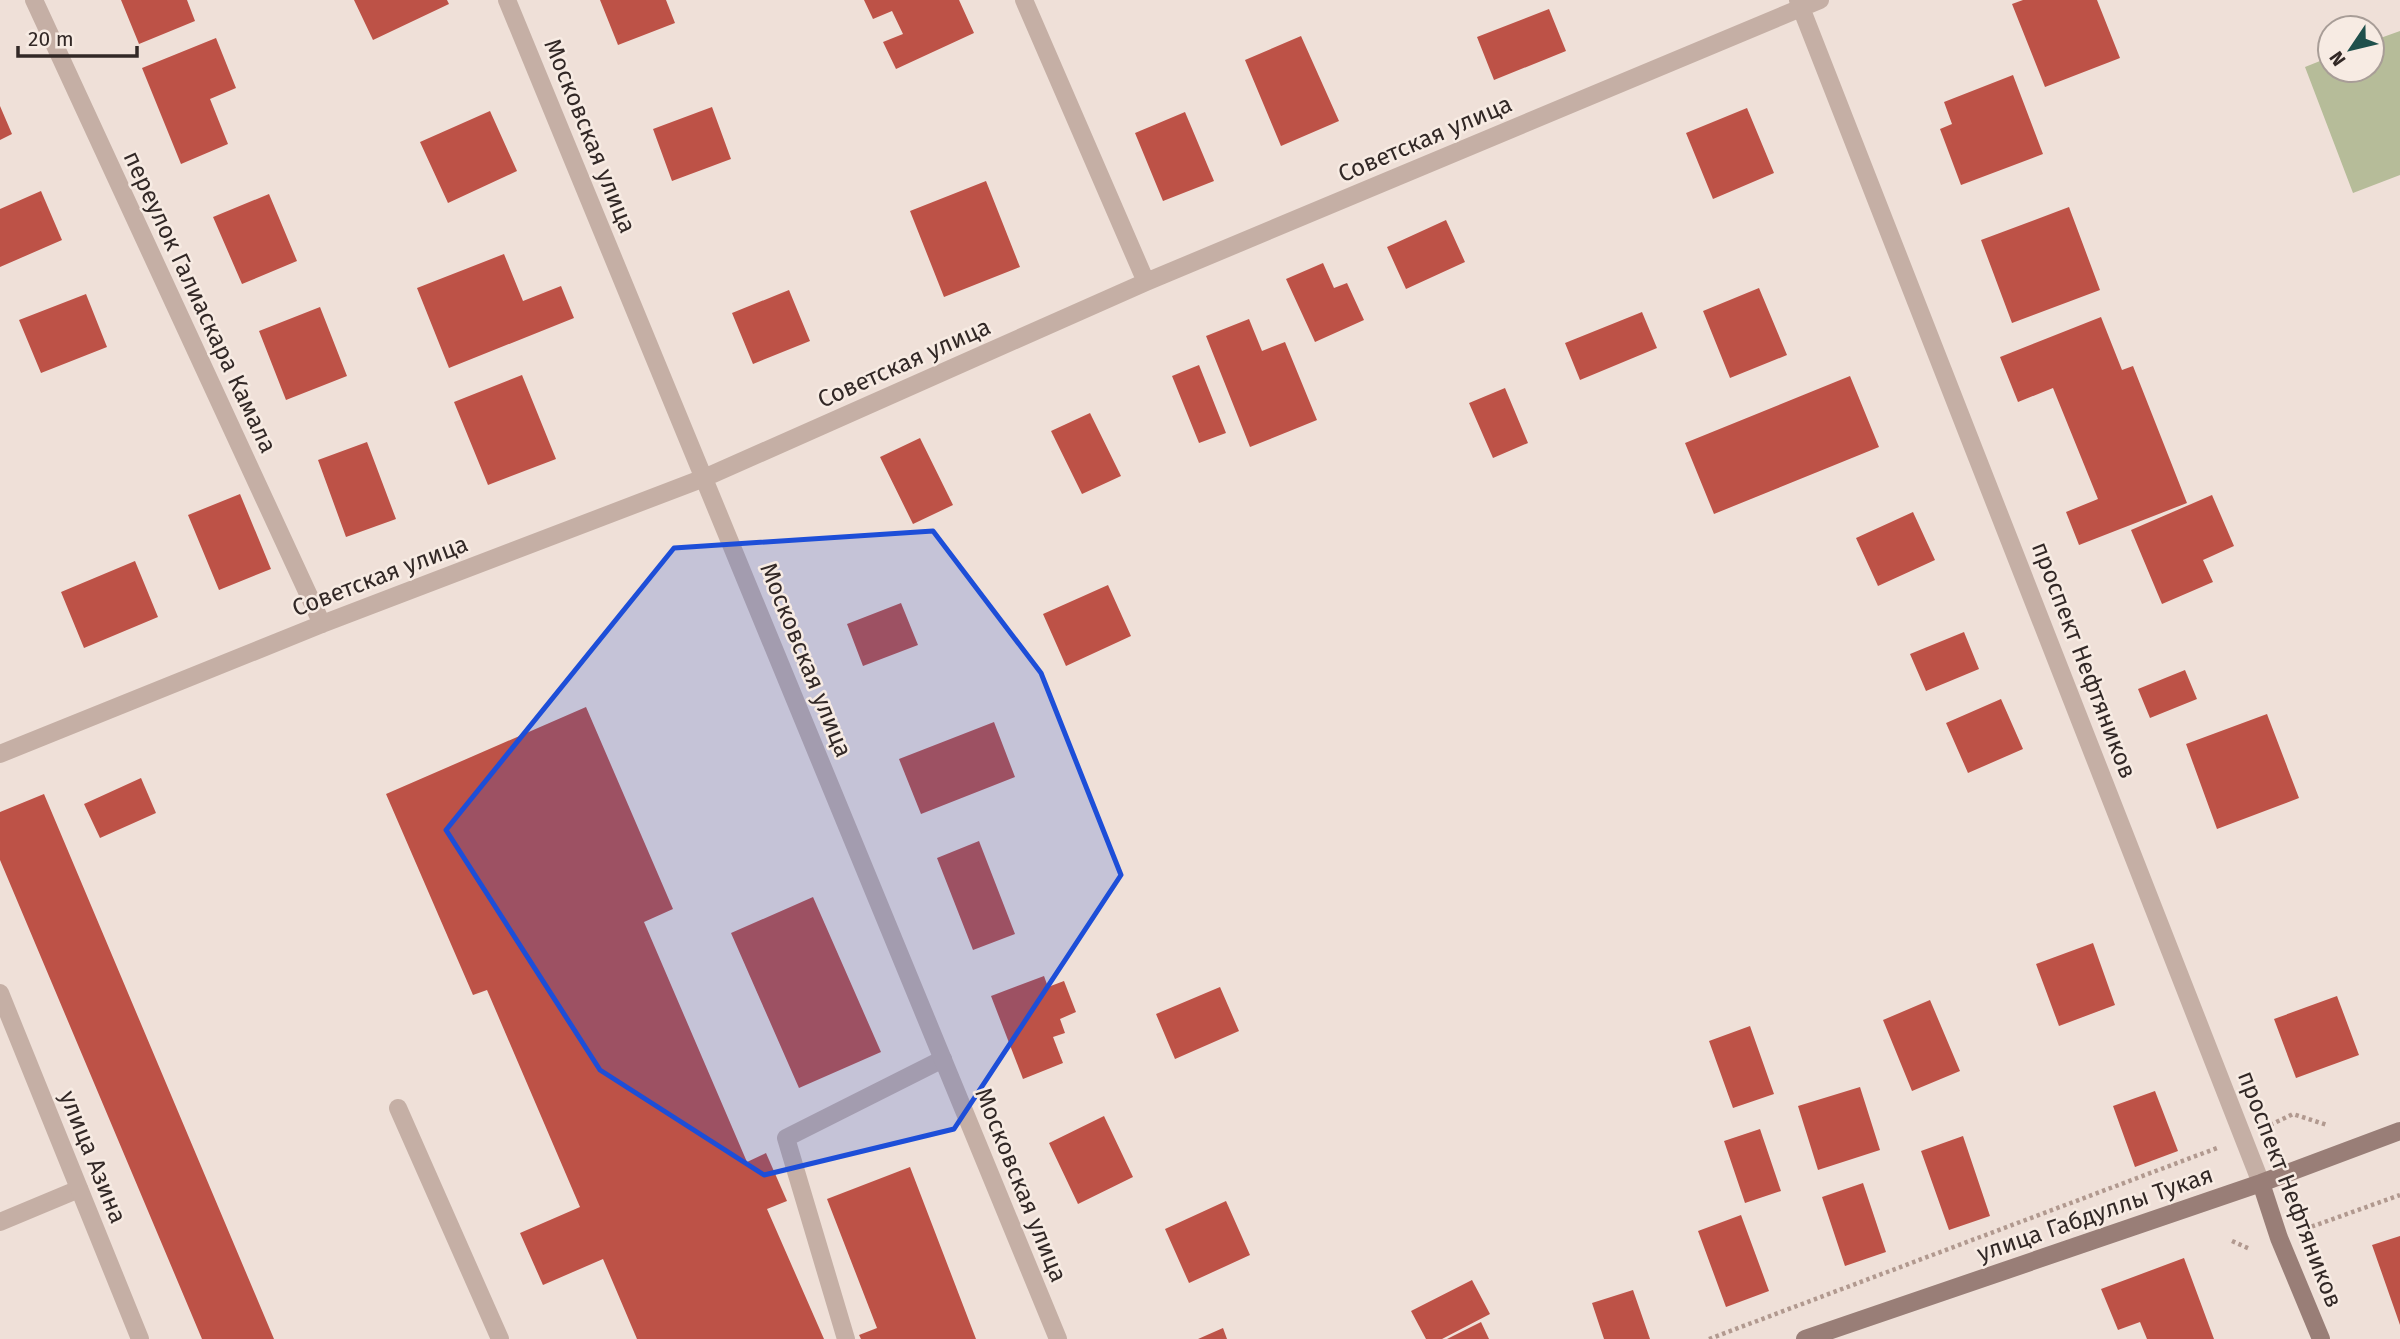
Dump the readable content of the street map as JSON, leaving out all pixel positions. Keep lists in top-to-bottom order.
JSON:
{
  "streets": {
    "main road": ["проспект Нефтяников", "улица Габдуллы Тукая"],
    "street": [
      "Московская улица",
      "Советская улица",
      "переулок Галиаскара Камала",
      "улица Азина"
    ]
  },
  "crossings": [
    ["Московская улица", "Советская улица"],
    ["Советская улица", "переулок Галиаскара Камала"],
    ["Советская улица", "проспект Нефтяников"],
    ["проспект Нефтяников", "улица Габдуллы Тукая"]
  ],
  "scale_bar": "20 m",
  "north": "bottom left"
}
